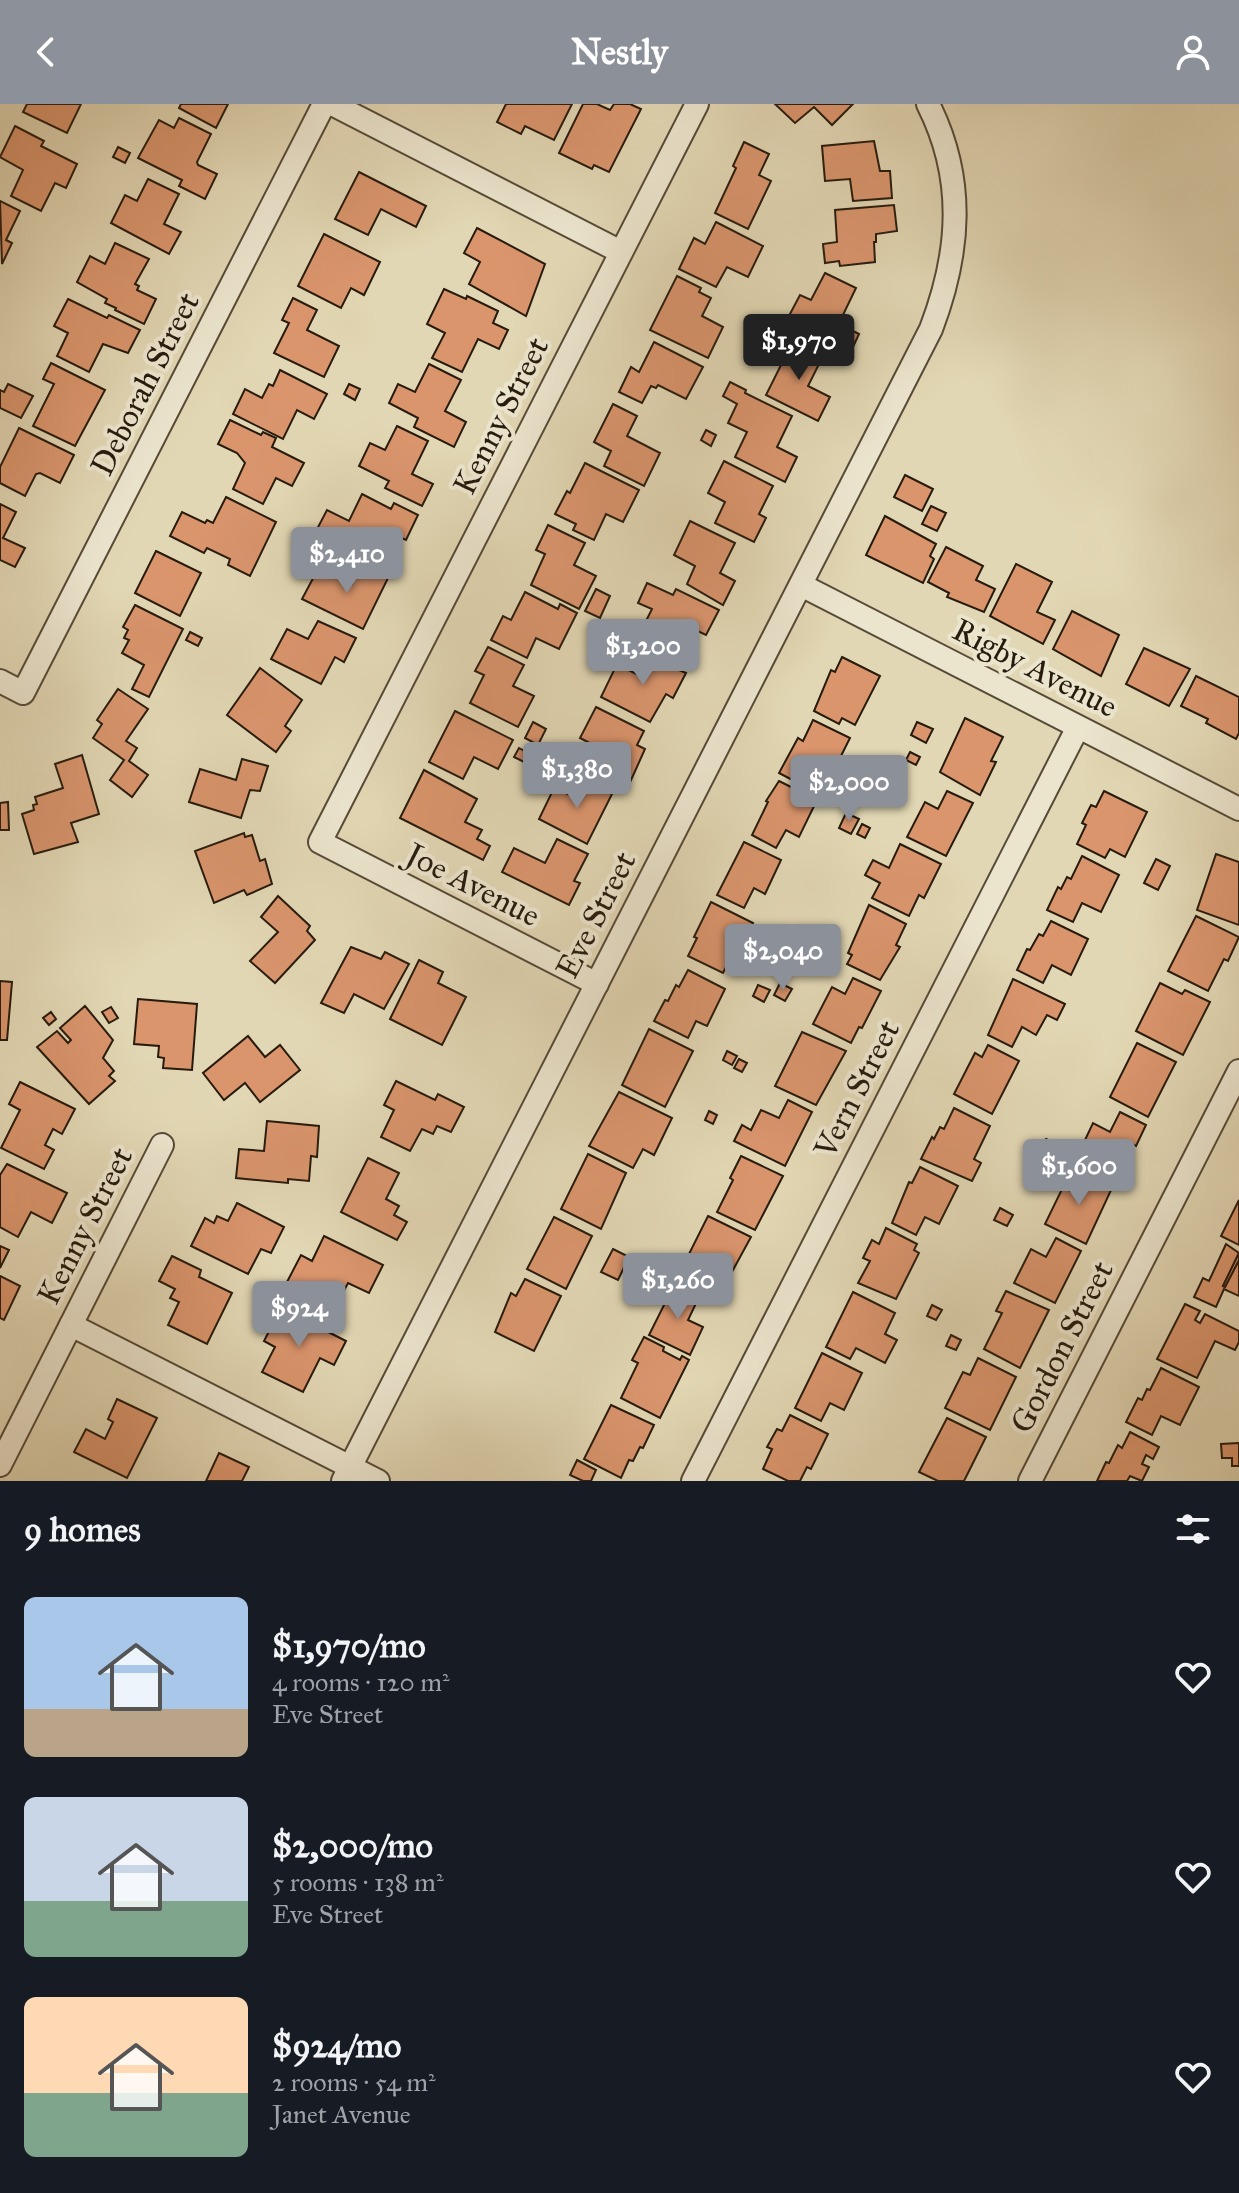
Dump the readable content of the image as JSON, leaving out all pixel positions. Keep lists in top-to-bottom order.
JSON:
{
  "streets": {
    "street": [
      "Deborah Street",
      "Kenny Street",
      "Rigby Avenue",
      "Joe Avenue",
      "Eve Street",
      "Vern Street",
      "Gordon Street"
    ]
  },
  "crossings": [
    ["Kenny Street", "Joe Avenue"],
    ["Rigby Avenue", "Eve Street"],
    ["Rigby Avenue", "Vern Street"],
    ["Joe Avenue", "Eve Street"]
  ],
  "page": {
    "header": "Nestly",
    "price": [
      "$1,970",
      "$2,410",
      "$1,200",
      "$1,380",
      "$2,000",
      "$2,040",
      "$1,600",
      "$1,260",
      "$924"
    ],
    "heading": "9 homes",
    "list": [
      {
        "name": "$1,970/mo",
        "note": "4 rooms · 120 m² · Eve Street"
      },
      {
        "name": "$2,000/mo",
        "note": "5 rooms · 138 m² · Eve Street"
      },
      {
        "name": "$924/mo",
        "note": "2 rooms · 54 m² · Janet Avenue"
      }
    ]
  }
}
